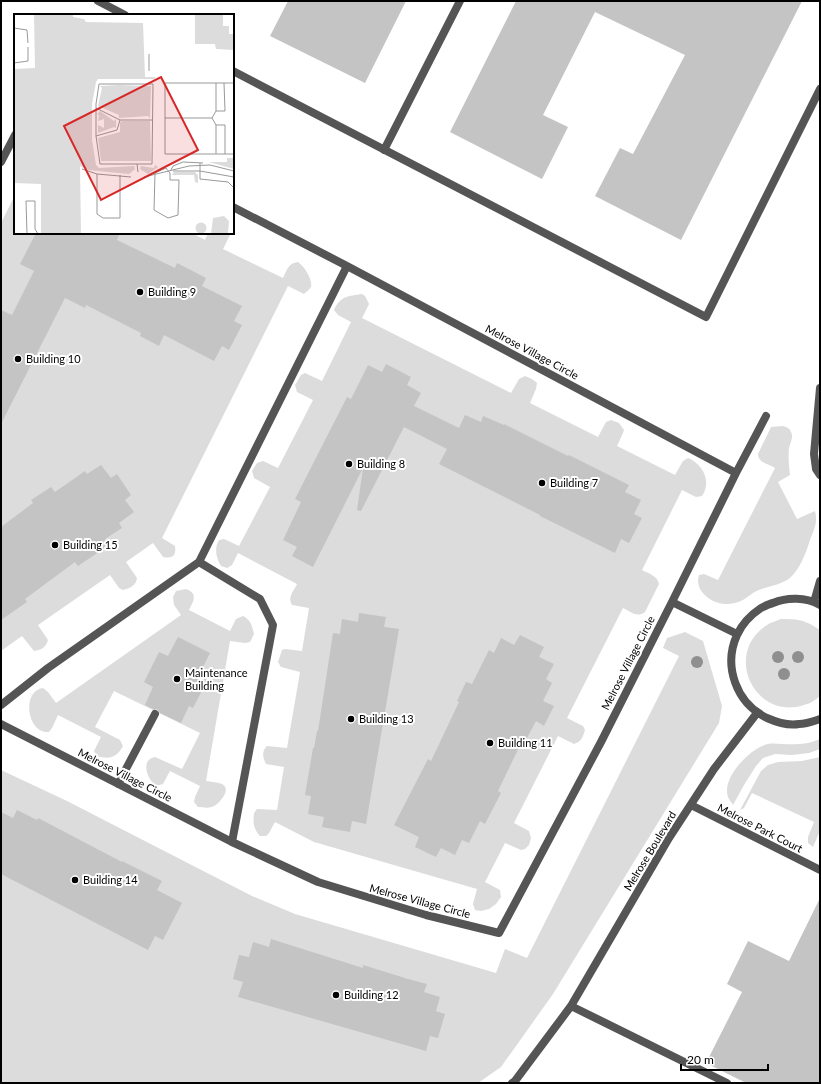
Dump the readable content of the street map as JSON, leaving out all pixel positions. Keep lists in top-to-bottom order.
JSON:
{
  "streets": {
    "lane": ["Melrose Village Circle", "Melrose Park Court", "Melrose Boulevard"]
  },
  "crossings": [
    ["Melrose Park Court", "Melrose Boulevard"]
  ],
  "places": [
    "Building 9",
    "Building 10",
    "Building 8",
    "Building 7",
    "Building 15",
    "Maintenance Building",
    "Building 13",
    "Building 11",
    "Building 14",
    "Building 12"
  ],
  "scale_bar": "20 m"
}
